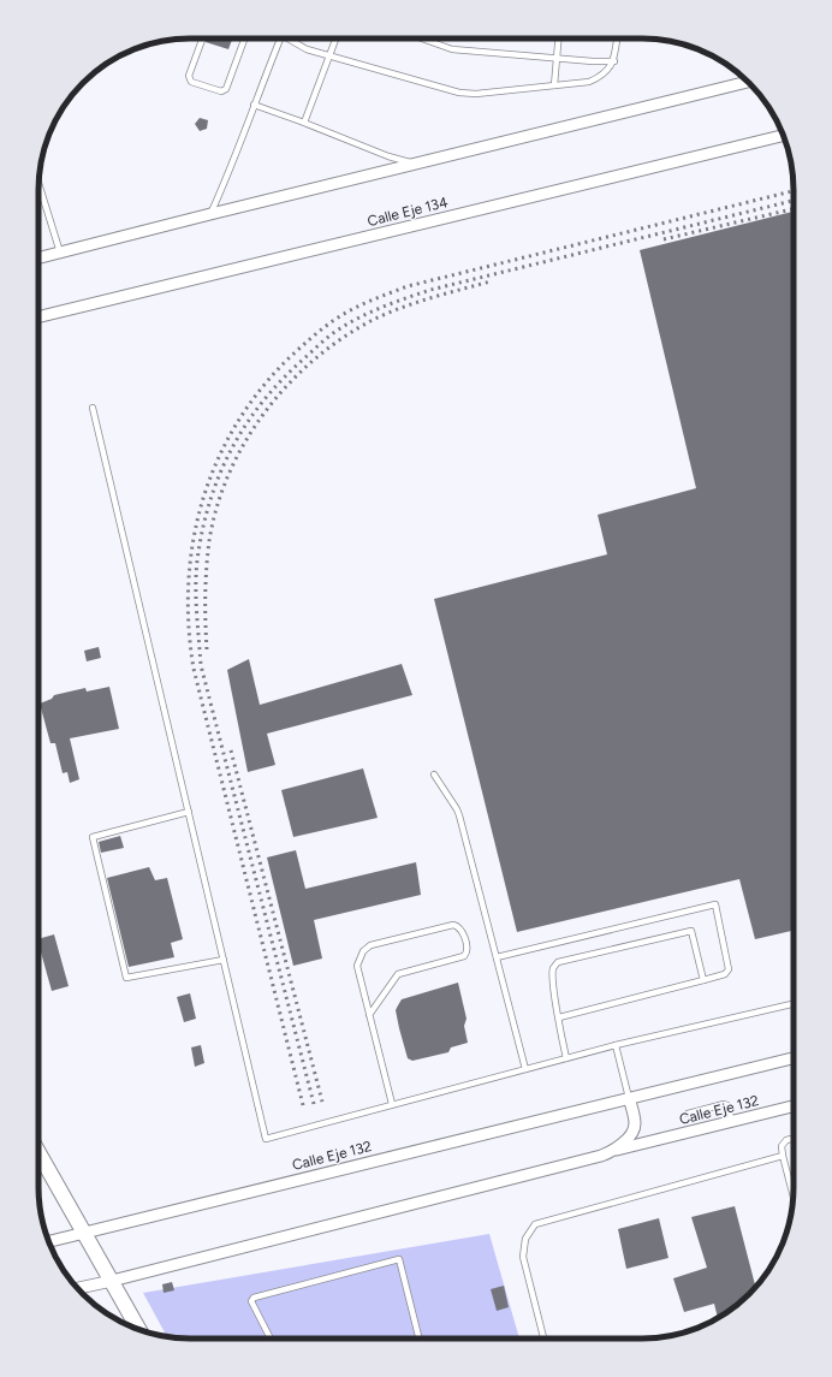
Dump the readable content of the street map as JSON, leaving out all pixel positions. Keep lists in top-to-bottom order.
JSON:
{
  "streets": {
    "street": ["Calle Eje 134", "Calle Eje 132"]
  }
}
